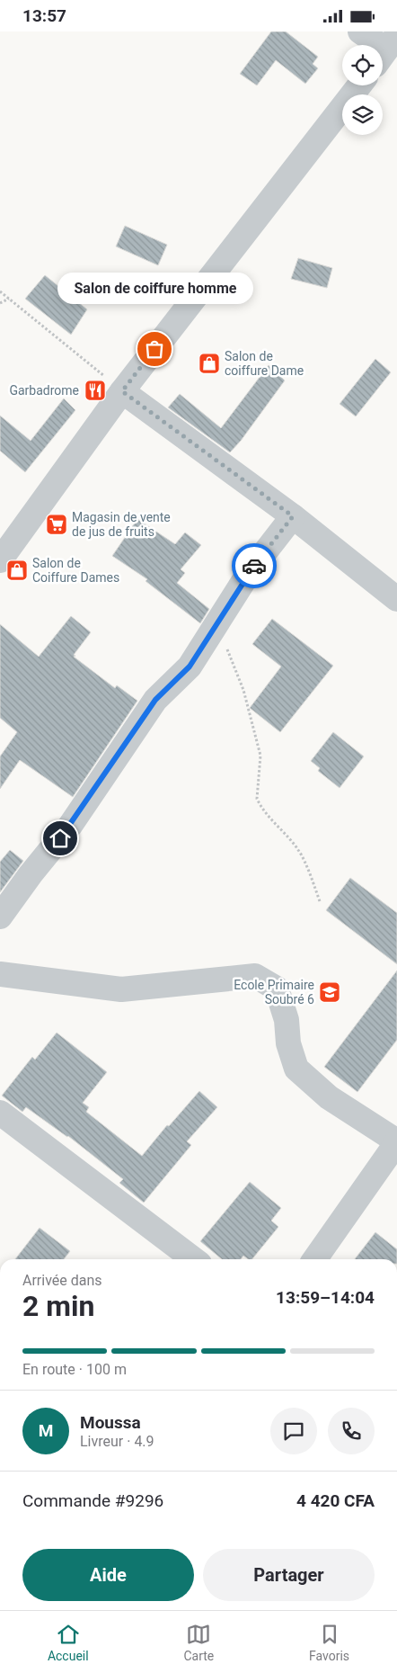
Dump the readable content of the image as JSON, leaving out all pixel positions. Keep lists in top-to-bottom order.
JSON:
{
  "places": {
    "other": ["Salon de coiffure homme"],
    "shop": ["Salon de coiffure Dame", "Salon de Coiffure Dames"],
    "restaurant": ["Garbadrome"],
    "supermarket": ["Magasin de vente de jus de fruits"],
    "school or university": ["Ecole Primaire Soubré 6"]
  },
  "page": {
    "status": "13:57",
    "bubble": "Salon de coiffure homme",
    "heading": ["2 min", "Arrivée dans", "13:59–14:04"],
    "panel": [
      "Moussa",
      "Livreur · 4.9",
      "Commande #9296",
      "4 420 CFA"
    ],
    "bar": "En route · 100 m",
    "round": "M",
    "buttons": ["Aide", "Partager"],
    "tabs": ["Accueil", "Carte", "Favoris"]
  }
}
